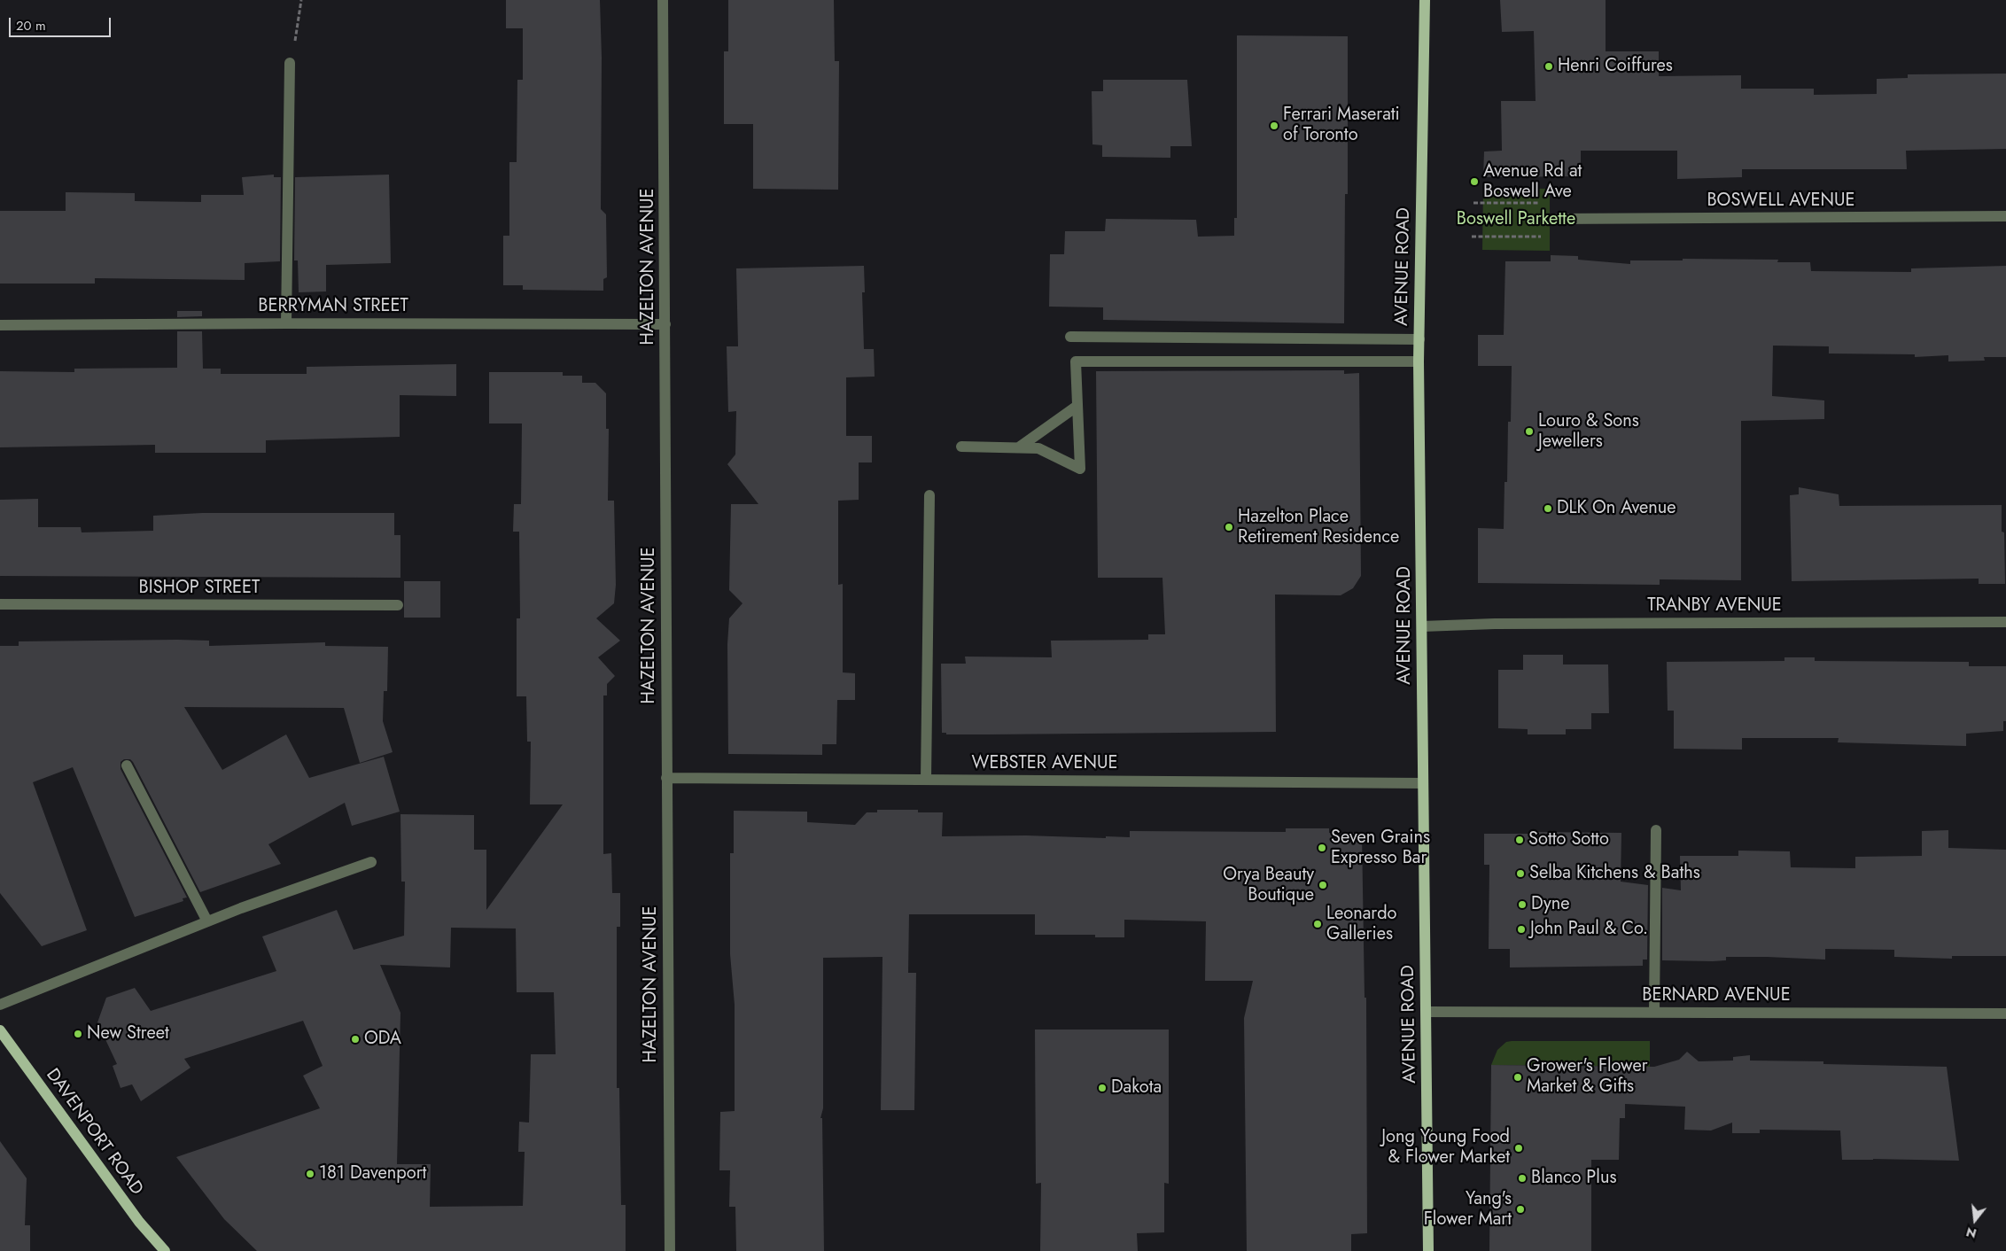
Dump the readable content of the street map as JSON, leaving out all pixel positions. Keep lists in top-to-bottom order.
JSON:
{
  "streets": {
    "main road": ["AVENUE ROAD", "DAVENPORT ROAD"],
    "street": [
      "BOSWELL AVENUE",
      "HAZELTON AVENUE",
      "BERRYMAN STREET",
      "BISHOP STREET",
      "TRANBY AVENUE",
      "WEBSTER AVENUE",
      "BERNARD AVENUE"
    ]
  },
  "crossings": [
    ["HAZELTON AVENUE", "BERRYMAN STREET"],
    ["HAZELTON AVENUE", "WEBSTER AVENUE"],
    ["AVENUE ROAD", "TRANBY AVENUE"],
    ["AVENUE ROAD", "WEBSTER AVENUE"],
    ["AVENUE ROAD", "BERNARD AVENUE"]
  ],
  "parks": ["Boswell Parkette"],
  "places": [
    "Henri Coiffures",
    "Ferrari Maserati of Toronto",
    "Avenue Rd at Boswell Ave",
    "Louro & Sons Jewellers",
    "DLK On Avenue",
    "Hazelton Place Retirement Residence",
    "Sotto Sotto",
    "Seven Grains Expresso Bar",
    "Selba Kitchens & Baths",
    "Orya Beauty Boutique",
    "Dyne",
    "Leonardo Galleries",
    "John Paul & Co.",
    "New Street",
    "ODA",
    "Grower's Flower Market & Gifts",
    "Dakota",
    "Jong Young Food & Flower Market",
    "181 Davenport",
    "Blanco Plus",
    "Yang's Flower Mart"
  ],
  "scale_bar": "20 m",
  "north": "bottom"
}
